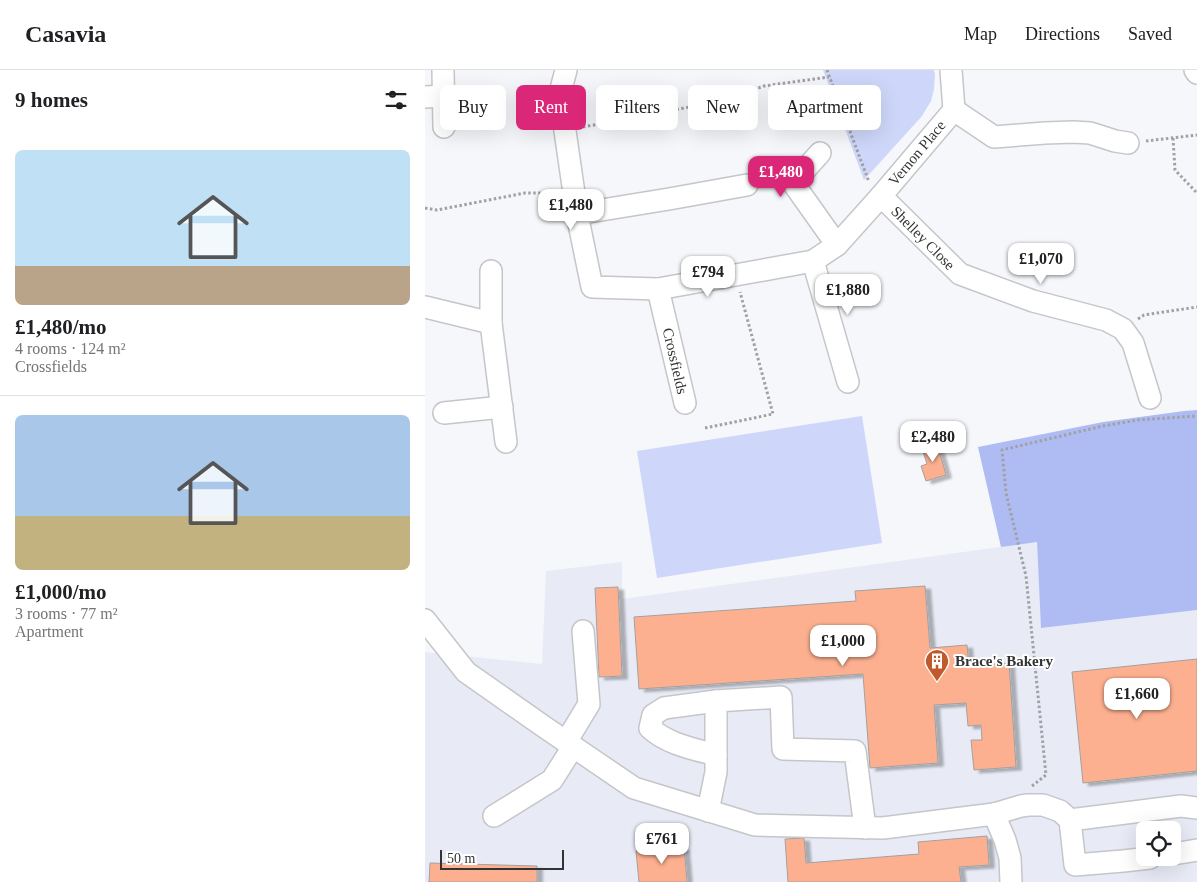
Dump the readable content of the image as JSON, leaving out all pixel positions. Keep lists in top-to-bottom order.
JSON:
{
  "streets": {
    "street": ["Vernon Place", "Shelley Close", "Crossfields"]
  },
  "crossings": [
    ["Vernon Place", "Shelley Close"]
  ],
  "places": {
    "building": ["Brace's Bakery"]
  },
  "scale_bar": "50 m",
  "page": {
    "header": "Casavia",
    "nav": ["Map", "Directions", "Saved"],
    "heading": "9 homes",
    "chip": [
      "Buy",
      "Rent",
      "Filters",
      "New",
      "Apartment"
    ],
    "list": [
      {
        "name": "£1,480/mo",
        "note": "4 rooms · 124 m² · Crossfields"
      },
      {
        "name": "£1,000/mo",
        "note": "3 rooms · 77 m² · Apartment"
      }
    ],
    "price": [
      "£1,480",
      "£1,480",
      "£1,070",
      "£794",
      "£1,880",
      "£2,480",
      "£1,000",
      "£1,660",
      "£761"
    ],
    "scale": "50 m"
  }
}
